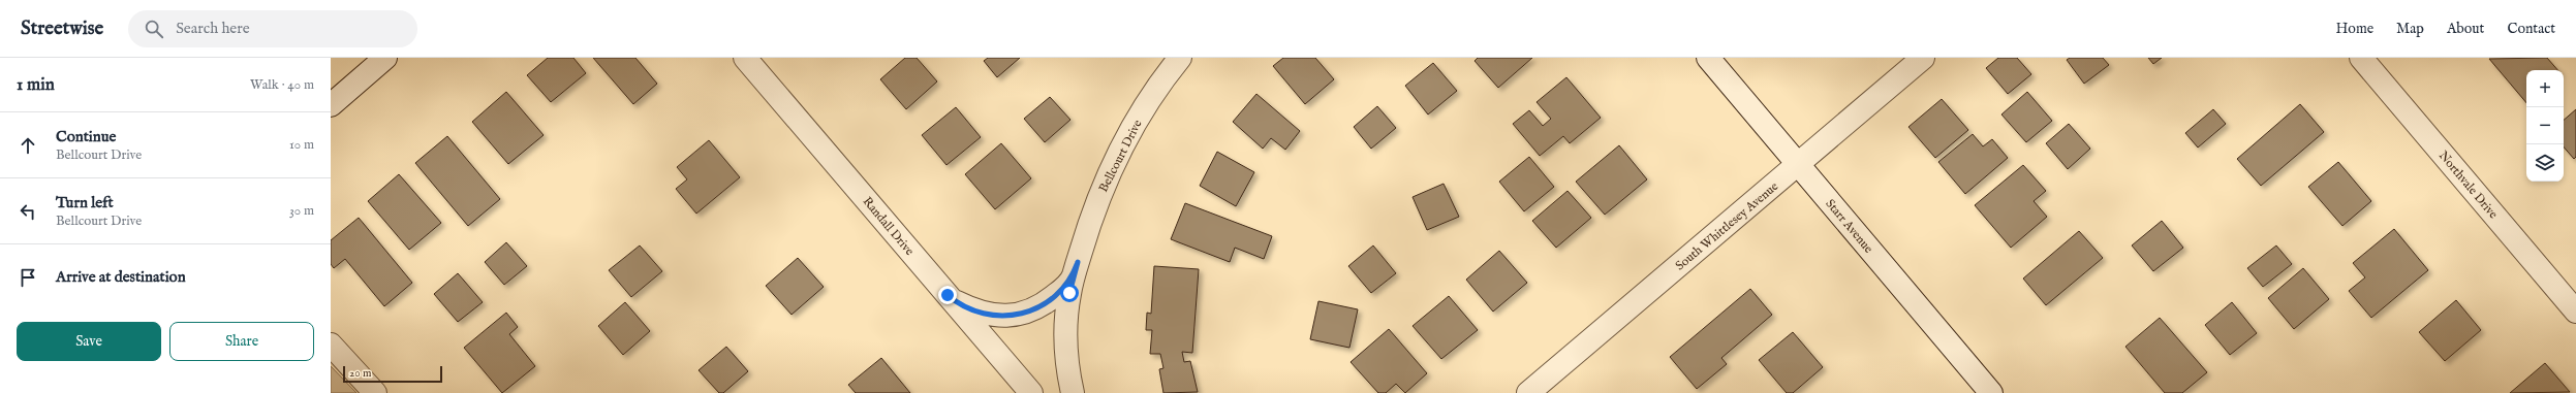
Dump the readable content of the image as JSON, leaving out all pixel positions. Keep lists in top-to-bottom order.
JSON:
{
  "streets": {
    "street": [
      "Bellcourt Drive",
      "Northvale Drive",
      "Randall Drive",
      "South Whittlesey Avenue",
      "Starr Avenue"
    ]
  },
  "crossings": [
    ["Bellcourt Drive", "Randall Drive"],
    ["South Whittlesey Avenue", "Starr Avenue"]
  ],
  "scale_bar": "20 m",
  "page": {
    "header": "Streetwise",
    "search": "Search here",
    "nav": [
      "Home",
      "Map",
      "About",
      "Contact"
    ],
    "heading": ["1 min", "Walk · 40 m"],
    "map_buttons": ["+", "−"],
    "list": [
      ["Continue", "Bellcourt Drive", "10 m"],
      ["Turn left", "Bellcourt Drive", "30 m"],
      "Arrive at destination"
    ],
    "buttons": ["Save", "Share"],
    "scale": "20 m"
  }
}
